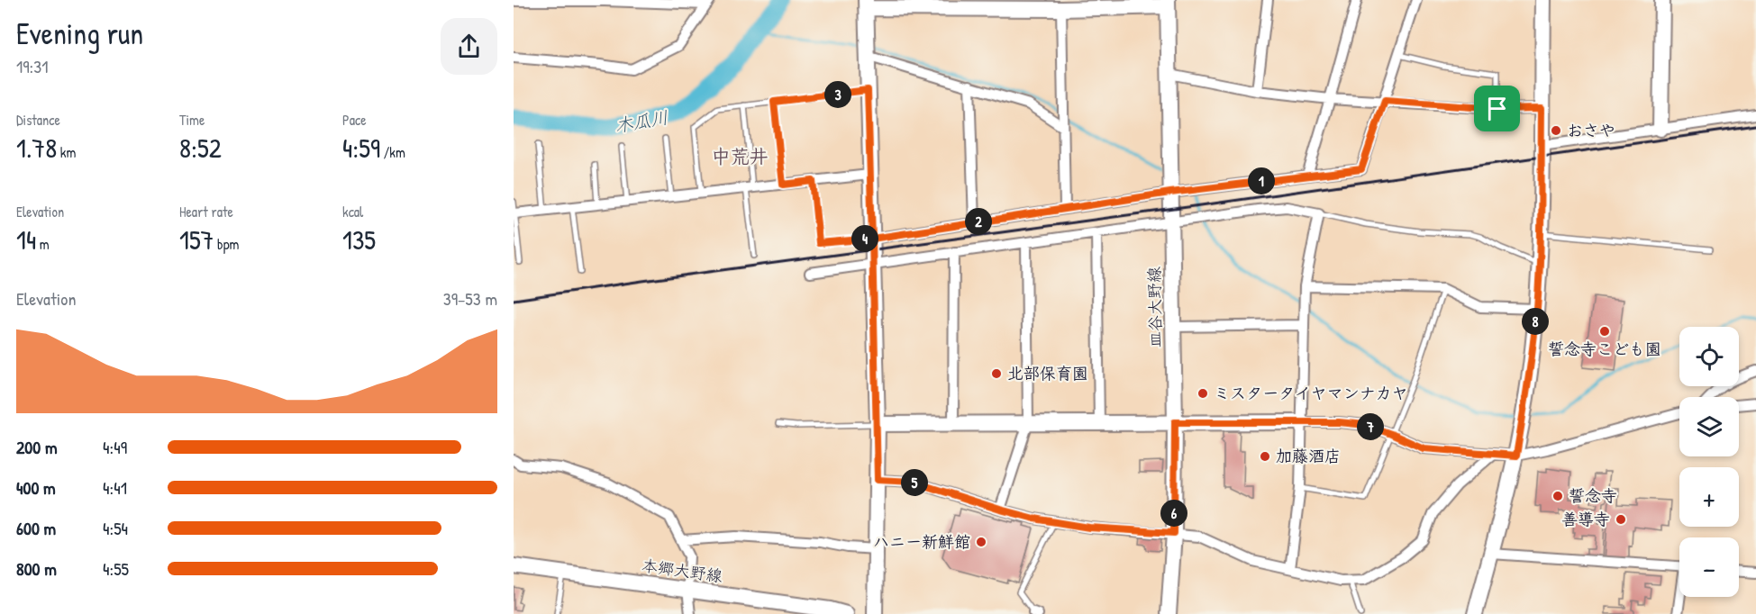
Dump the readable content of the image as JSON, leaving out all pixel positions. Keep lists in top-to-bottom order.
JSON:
{
  "streets": {
    "street": ["皿谷大野線", "本郷大野線"]
  },
  "districts": ["中荒井"],
  "water": ["木瓜川"],
  "places": [
    "おさや",
    "誓念寺こども園",
    "北部保育園",
    "ミスタータイヤマンナカヤ",
    "加藤酒店",
    "誓念寺",
    "善導寺",
    "ハニー新鮮館"
  ],
  "page": {
    "heading": ["Evening run", "19:31"],
    "pins": [
      "3",
      "1",
      "2",
      "4",
      "8",
      "7",
      "5",
      "6"
    ],
    "stats": [
      ["Distance", "1.78 km"],
      ["Time", "8:52"],
      ["Pace", "4:59 /km"],
      ["Elevation", "14 m"],
      ["Heart rate", "157 bpm"],
      ["kcal", "135"]
    ],
    "chart": ["Elevation", "39–53 m"],
    "map_buttons": ["+", "−"],
    "list": [
      {
        "name": "200 m",
        "note": "4:49"
      },
      {
        "name": "400 m",
        "note": "4:41"
      },
      {
        "name": "600 m",
        "note": "4:54"
      },
      {
        "name": "800 m",
        "note": "4:55"
      }
    ]
  }
}
